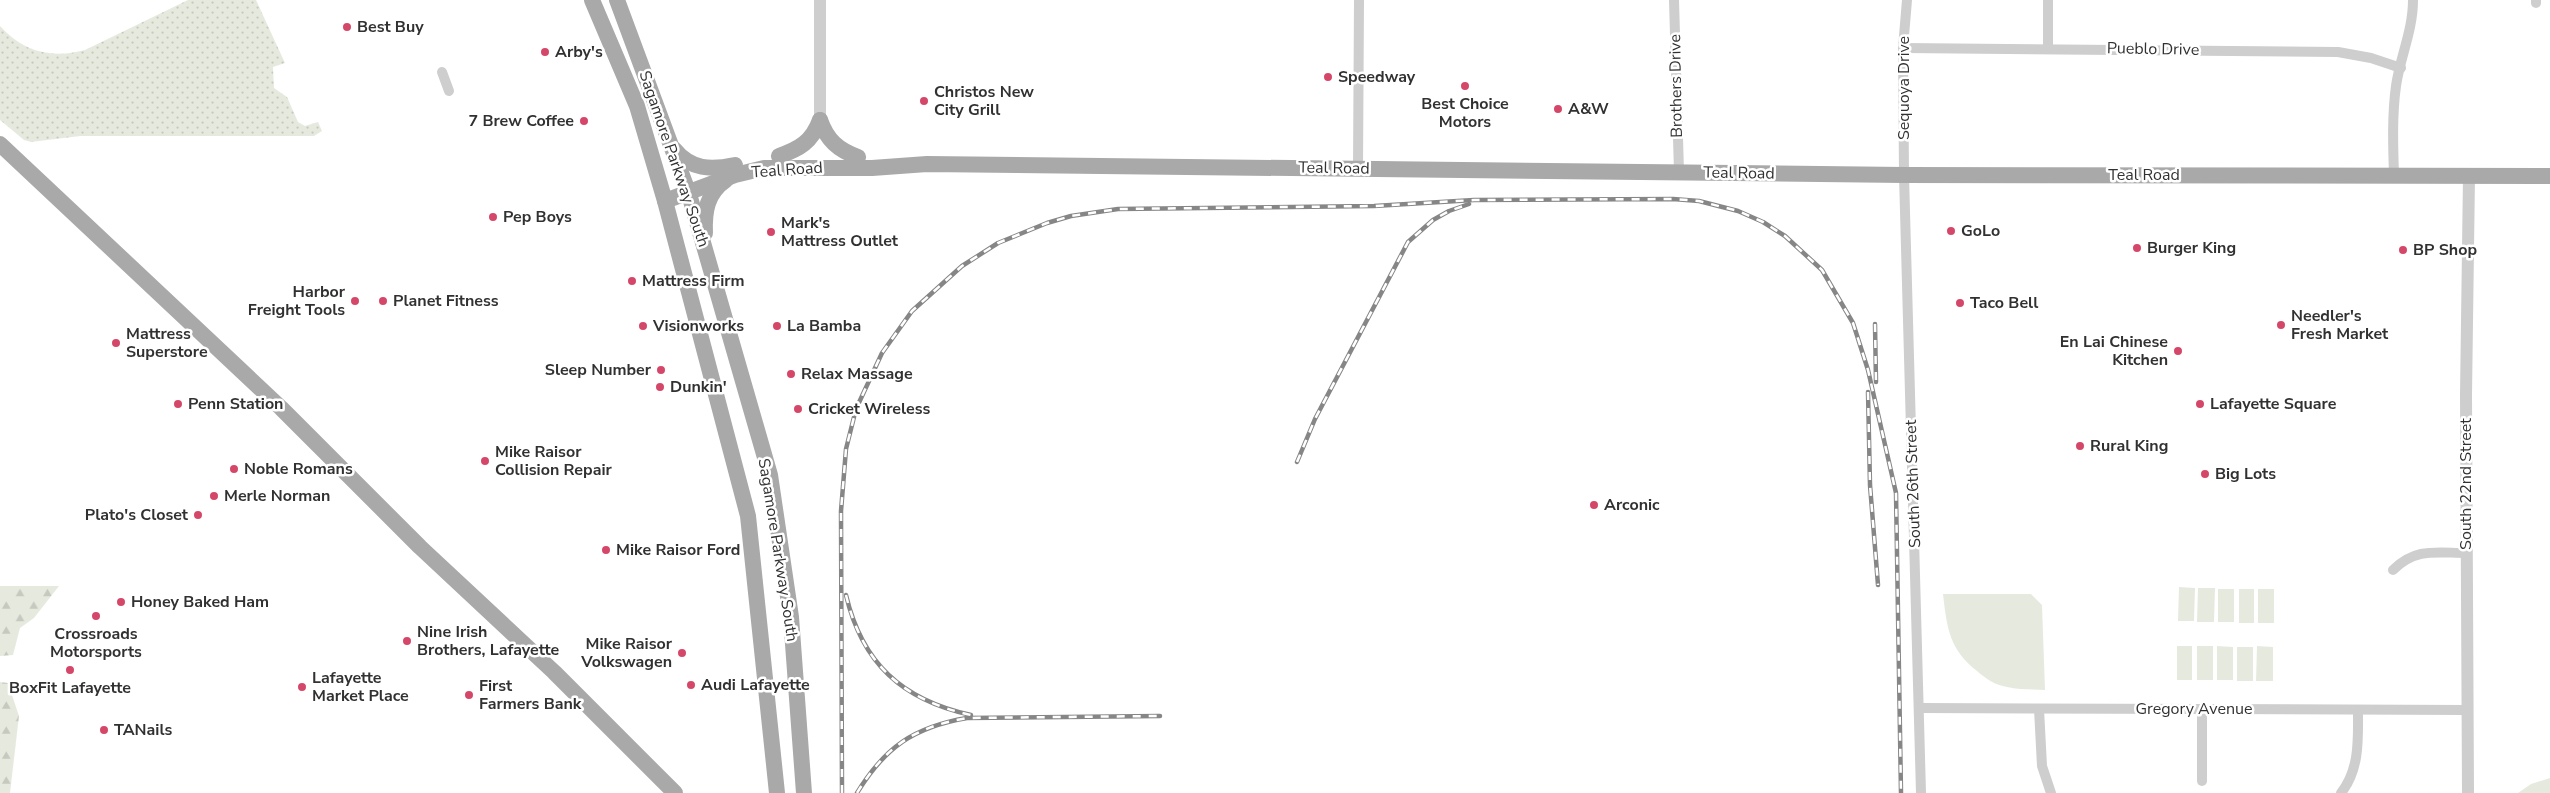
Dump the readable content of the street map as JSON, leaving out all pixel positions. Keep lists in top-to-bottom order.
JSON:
{
  "streets": {
    "main road": ["Sagamore Parkway South", "Teal Road"],
    "street": [
      "Pueblo Drive",
      "Brothers Drive",
      "Sequoya Drive",
      "South 26th Street",
      "South 22nd Street",
      "Gregory Avenue"
    ]
  },
  "crossings": [
    ["Pueblo Drive", "Sequoya Drive"],
    ["Brothers Drive", "Teal Road"],
    ["Sequoya Drive", "Teal Road"],
    ["Sequoya Drive", "South 26th Street"],
    ["Sagamore Parkway South", "Teal Road"],
    ["Teal Road", "South 26th Street"],
    ["Teal Road", "South 22nd Street"],
    ["South 26th Street", "Gregory Avenue"],
    ["South 22nd Street", "Gregory Avenue"]
  ],
  "places": [
    "Best Buy",
    "Arby's",
    "Speedway",
    "Best Choice Motors",
    "Christos New City Grill",
    "A&W",
    "7 Brew Coffee",
    "Pep Boys",
    "GoLo",
    "Mark's Mattress Outlet",
    "Burger King",
    "BP Shop",
    "Mattress Firm",
    "Harbor Freight Tools",
    "Planet Fitness",
    "Taco Bell",
    "Needler's Fresh Market",
    "Visionworks",
    "La Bamba",
    "Mattress Superstore",
    "En Lai Chinese Kitchen",
    "Sleep Number",
    "Relax Massage",
    "Dunkin'",
    "Penn Station",
    "Lafayette Square",
    "Cricket Wireless",
    "Rural King",
    "Mike Raisor Collision Repair",
    "Noble Romans",
    "Big Lots",
    "Merle Norman",
    "Arconic",
    "Plato's Closet",
    "Mike Raisor Ford",
    "Honey Baked Ham",
    "Crossroads Motorsports",
    "Nine Irish Brothers, Lafayette",
    "Mike Raisor Volkswagen",
    "BoxFit Lafayette",
    "Audi Lafayette",
    "Lafayette Market Place",
    "First Farmers Bank",
    "TANails"
  ]
}
